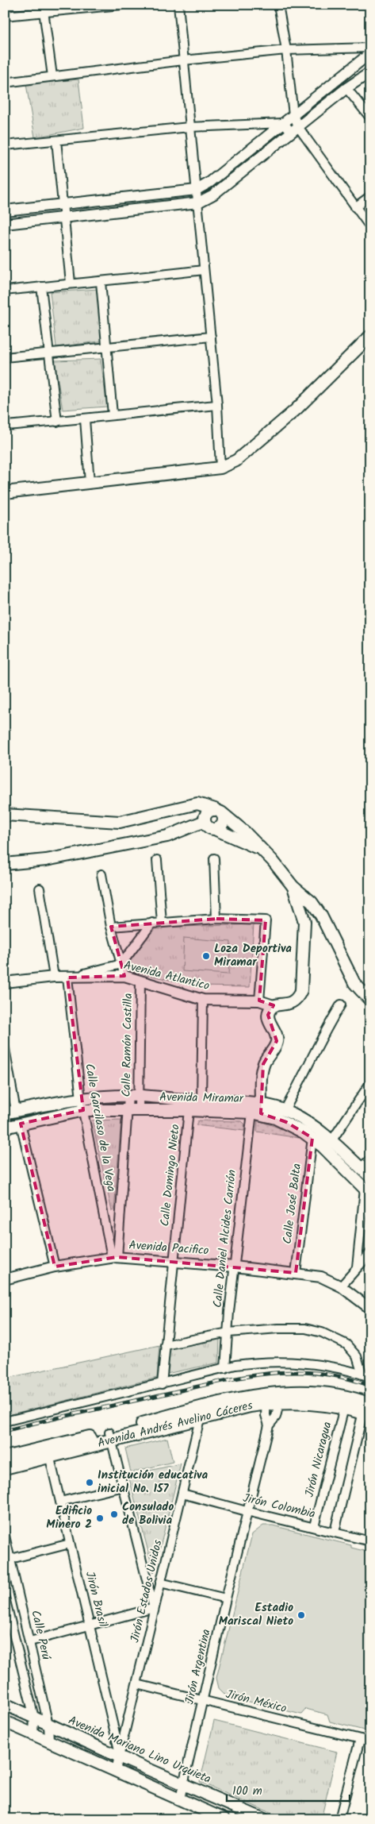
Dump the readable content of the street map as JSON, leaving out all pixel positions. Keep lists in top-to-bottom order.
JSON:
{
  "streets": {
    "highway": ["Avenida Andrés Avelino Cáceres"],
    "main road": ["Avenida Miramar", "Avenida Mariano Lino Urquieta"],
    "street": [
      "Avenida Atlantico",
      "Calle Ramón Castilla",
      "Calle Garcilaso de la Vega",
      "Calle Domingo Nieto",
      "Calle José Balta",
      "Calle Daniel Alcides Carrión",
      "Avenida Pacifico",
      "Jirón Nicaragua",
      "Jirón Colombia",
      "Jirón Estados Unidos",
      "Jirón Brasil",
      "Calle Perú",
      "Jirón Argentina",
      "Jirón México"
    ]
  },
  "crossings": [
    ["Avenida Atlantico", "Calle Ramón Castilla"],
    ["Avenida Atlantico", "Calle Garcilaso de la Vega"],
    ["Calle Ramón Castilla", "Avenida Miramar"],
    ["Calle Ramón Castilla", "Calle Garcilaso de la Vega"],
    ["Calle Ramón Castilla", "Avenida Pacifico"],
    ["Avenida Miramar", "Calle Garcilaso de la Vega"],
    ["Avenida Miramar", "Calle Domingo Nieto"],
    ["Avenida Miramar", "Calle José Balta"],
    ["Avenida Miramar", "Calle Daniel Alcides Carrión"],
    ["Calle Garcilaso de la Vega", "Avenida Pacifico"],
    ["Calle Domingo Nieto", "Avenida Pacifico"],
    ["Calle José Balta", "Avenida Pacifico"],
    ["Calle Daniel Alcides Carrión", "Avenida Pacifico"],
    ["Avenida Andrés Avelino Cáceres", "Jirón Nicaragua"],
    ["Avenida Andrés Avelino Cáceres", "Jirón Estados Unidos"],
    ["Avenida Andrés Avelino Cáceres", "Jirón Brasil"],
    ["Avenida Andrés Avelino Cáceres", "Jirón Argentina"],
    ["Jirón Nicaragua", "Jirón Colombia"],
    ["Jirón Colombia", "Jirón Estados Unidos"],
    ["Jirón Colombia", "Jirón Argentina"],
    ["Jirón Estados Unidos", "Jirón Brasil"],
    ["Jirón Estados Unidos", "Jirón México"],
    ["Jirón Estados Unidos", "Avenida Mariano Lino Urquieta"],
    ["Jirón Brasil", "Avenida Mariano Lino Urquieta"],
    ["Calle Perú", "Avenida Mariano Lino Urquieta"],
    ["Jirón Argentina", "Jirón México"],
    ["Jirón Argentina", "Avenida Mariano Lino Urquieta"]
  ],
  "places": [
    "Loza Deportiva Miramar",
    "Institución educativa inicial No. 157",
    "Consulado de Bolivia",
    "Edificio Minero 2",
    "Estadio Mariscal Nieto"
  ],
  "scale_bar": "100 m"
}
